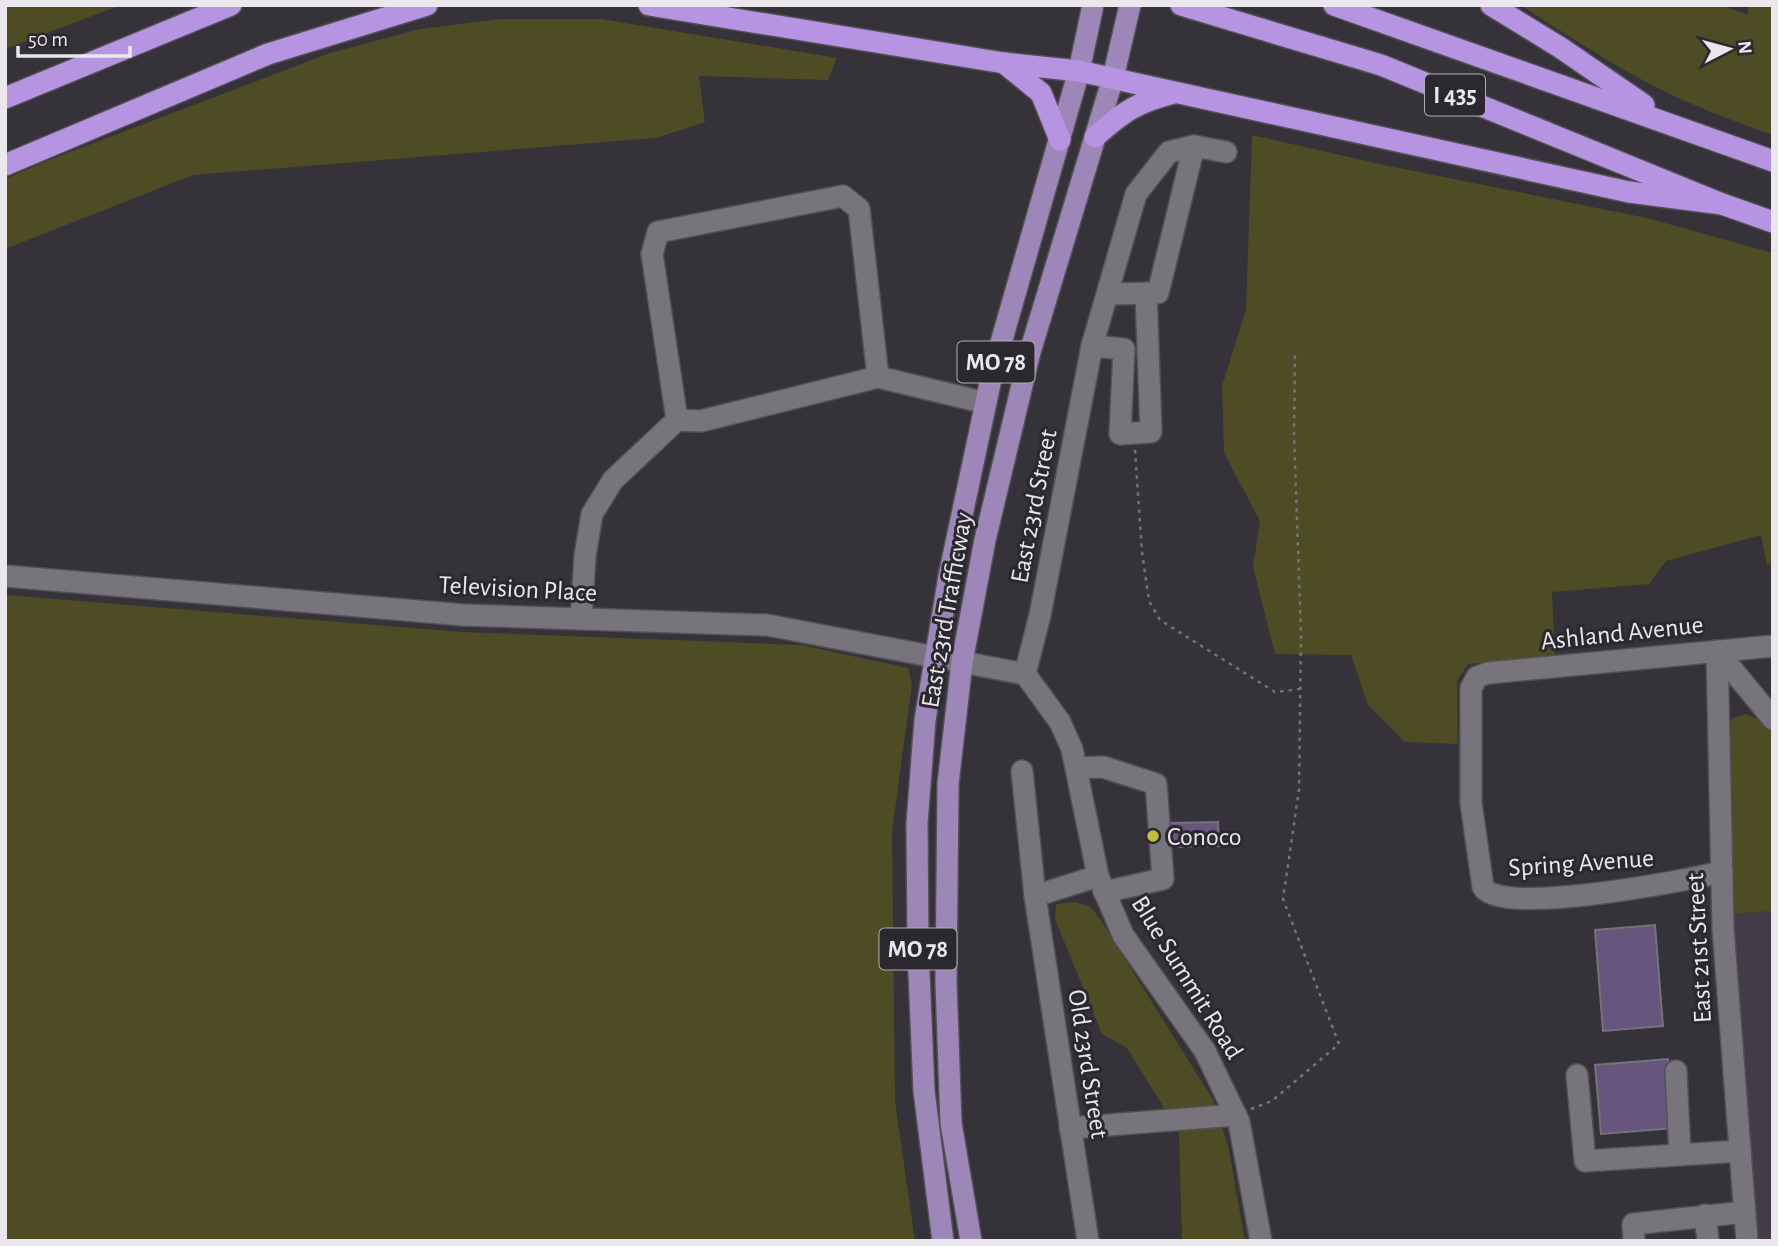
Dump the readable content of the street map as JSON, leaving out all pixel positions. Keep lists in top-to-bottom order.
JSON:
{
  "streets": {
    "highway": ["I 435"],
    "main road": ["MO 78", "East 23rd Trafficway"],
    "street": [
      "East 23rd Street",
      "Television Place",
      "Ashland Avenue",
      "Spring Avenue",
      "East 21st Street",
      "Blue Summit Road",
      "Old 23rd Street"
    ]
  },
  "crossings": [
    ["East 23rd Street", "Television Place"],
    ["East 23rd Street", "Blue Summit Road"],
    ["Television Place", "East 23rd Trafficway"],
    ["Television Place", "Blue Summit Road"],
    ["Ashland Avenue", "Spring Avenue"],
    ["Ashland Avenue", "East 21st Street"],
    ["Spring Avenue", "East 21st Street"]
  ],
  "places": ["Conoco"],
  "scale_bar": "50 m",
  "north": "right"
}
